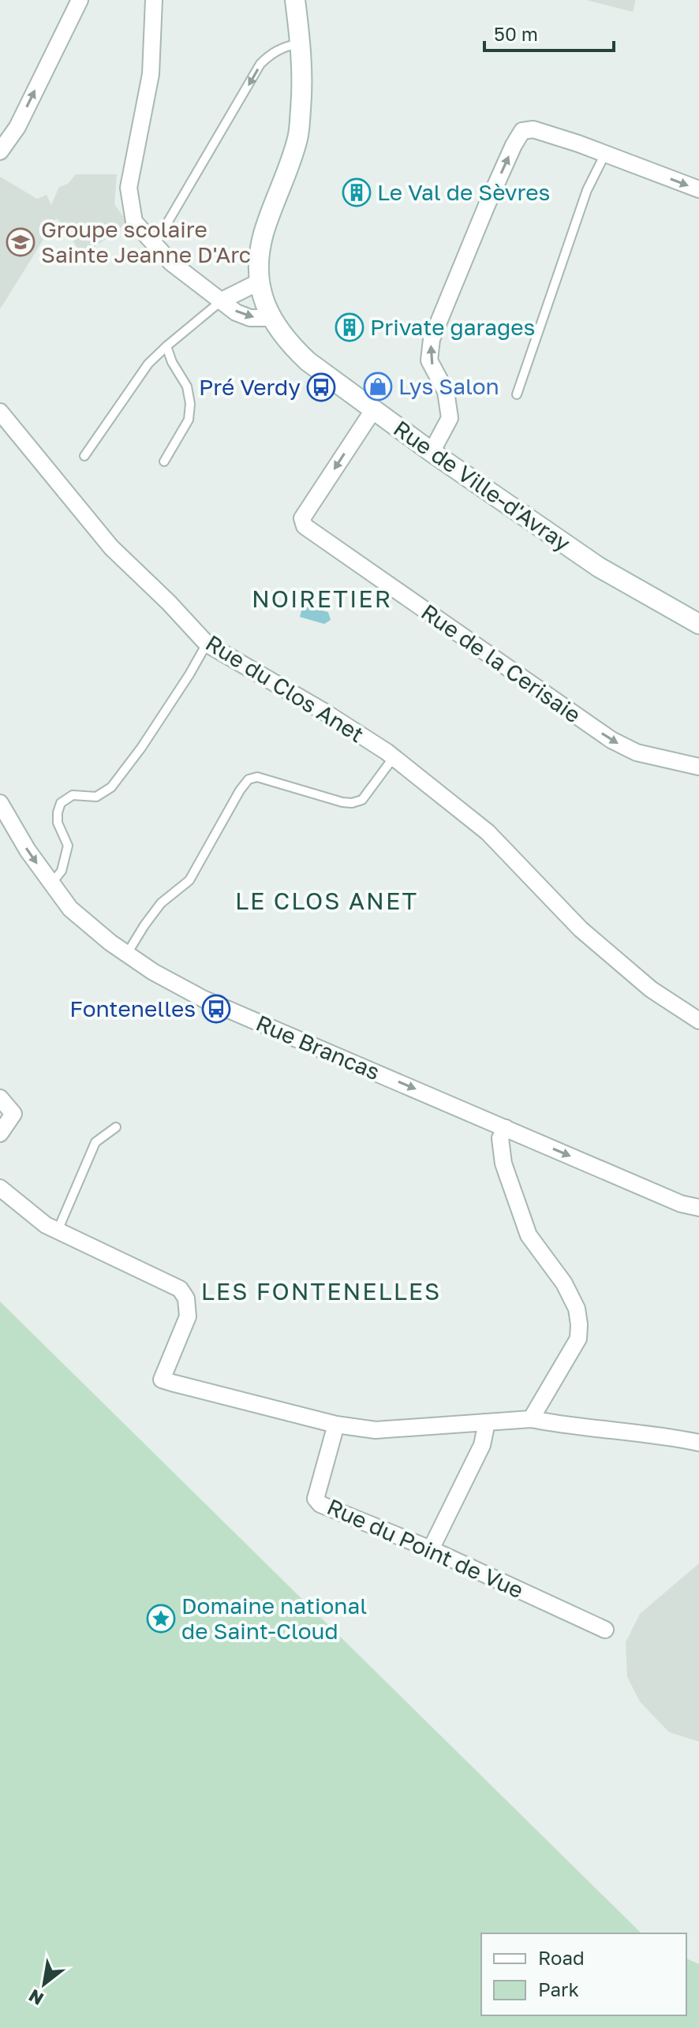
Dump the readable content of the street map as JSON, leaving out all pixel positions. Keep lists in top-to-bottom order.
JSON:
{
  "streets": {
    "main road": ["Rue de Ville-d'Avray"],
    "street": [
      "Rue de la Cerisaie",
      "Rue du Clos Anet",
      "Rue Brancas",
      "Rue du Point de Vue"
    ]
  },
  "crossings": [
    ["Rue de Ville-d'Avray", "Rue de la Cerisaie"]
  ],
  "one_way": ["Rue de la Cerisaie", "Rue Brancas"],
  "districts": ["NOIRETIER", "LE CLOS ANET", "LES FONTENELLES"],
  "places": {
    "building": ["Le Val de Sèvres", "Private garages"],
    "school or university": ["Groupe scolaire Sainte Jeanne D'Arc"],
    "shop": ["Lys Salon"],
    "bus stop": ["Pré Verdy", "Fontenelles"],
    "place": ["Domaine national de Saint-Cloud"]
  },
  "legend": ["Road", "Park"],
  "scale_bar": "50 m",
  "north": "bottom left"
}
